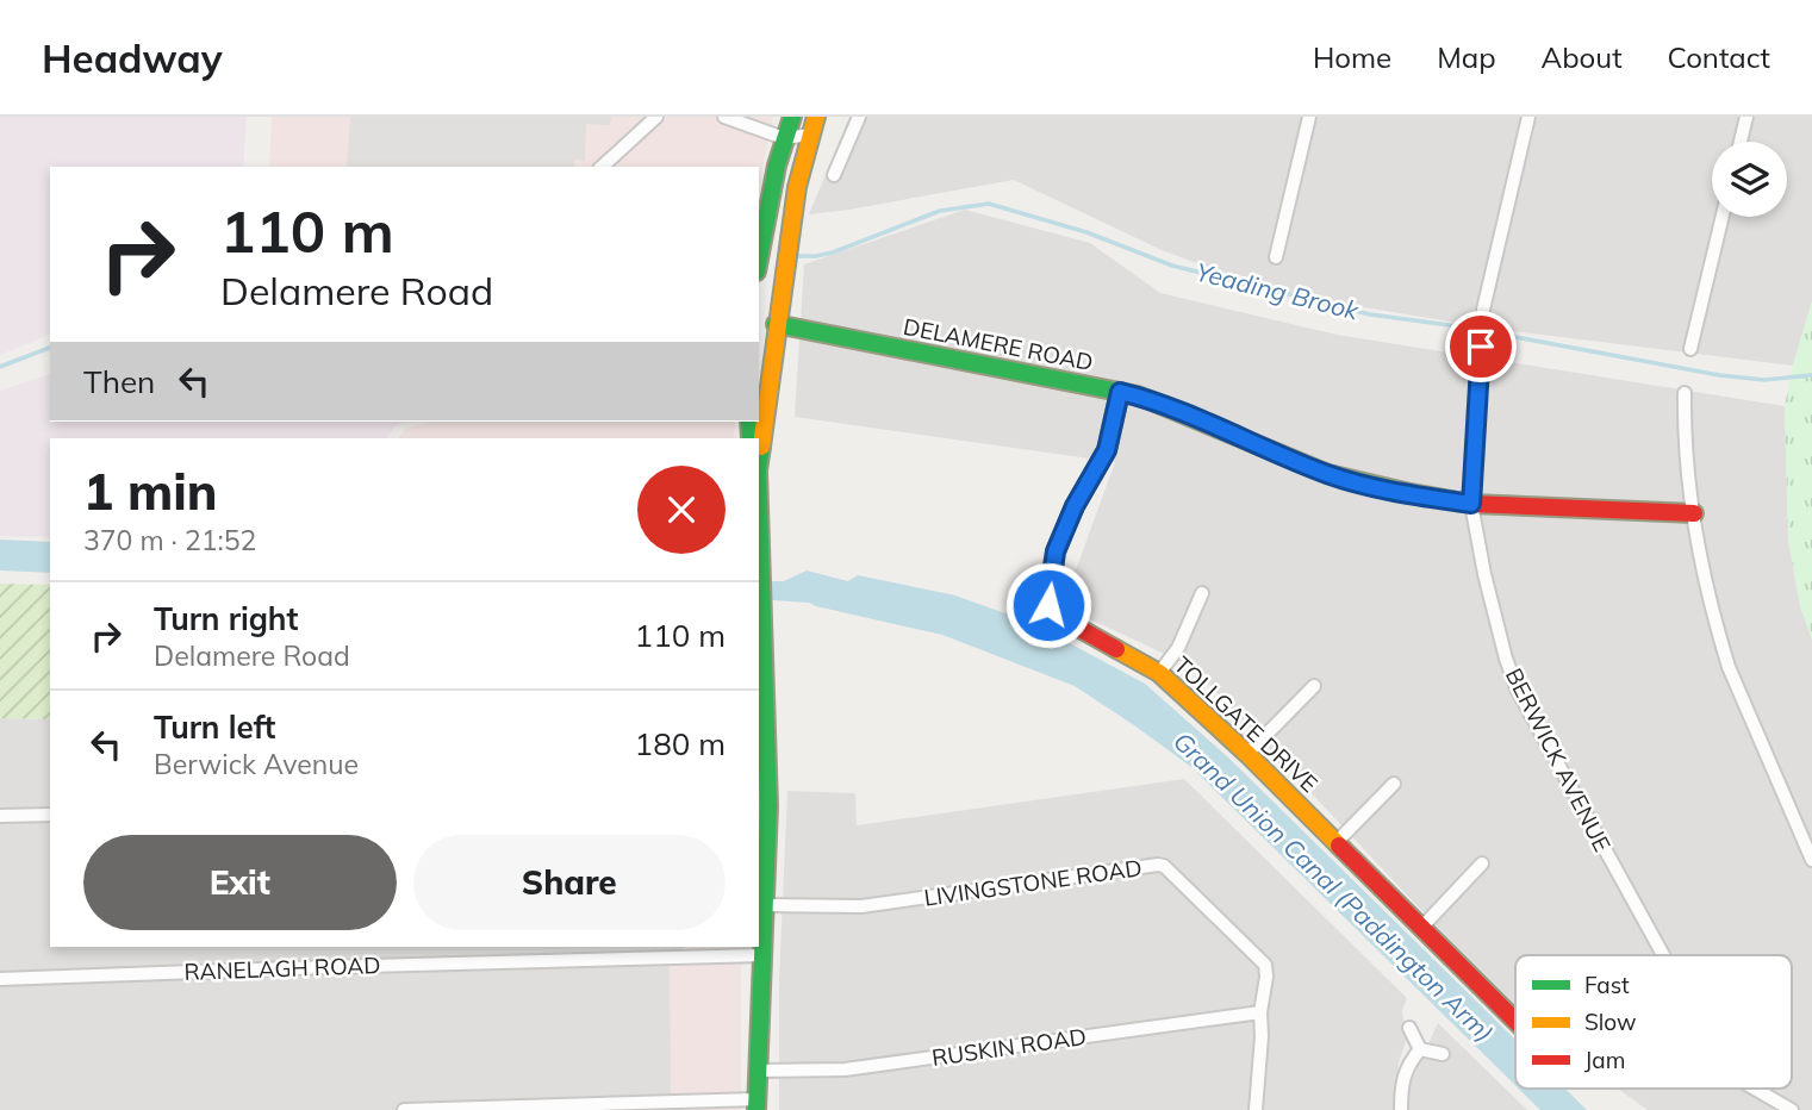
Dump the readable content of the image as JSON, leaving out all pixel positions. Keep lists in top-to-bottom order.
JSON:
{
  "streets": {
    "street": [
      "DELAMERE ROAD",
      "TOLLGATE DRIVE",
      "BERWICK AVENUE",
      "LIVINGSTONE ROAD",
      "RANELAGH ROAD",
      "RUSKIN ROAD"
    ]
  },
  "crossings": [
    ["DELAMERE ROAD", "TOLLGATE DRIVE"],
    ["DELAMERE ROAD", "BERWICK AVENUE"],
    ["LIVINGSTONE ROAD", "RUSKIN ROAD"]
  ],
  "water": ["Yeading Brook", "Grand Union Canal (Paddington Arm)"],
  "legend": ["Fast", "Slow", "Jam"],
  "page": {
    "header": "Headway",
    "nav": [
      "Home",
      "Map",
      "About",
      "Contact"
    ],
    "turn": ["110 m", "Delamere Road"],
    "then": "Then",
    "heading": ["1 min", "370 m · 21:52"],
    "list": [
      {
        "name": "Turn right",
        "note": "Delamere Road",
        "value": "110 m"
      },
      {
        "name": "Turn left",
        "note": "Berwick Avenue",
        "value": "180 m"
      }
    ],
    "buttons": ["Exit", "Share"]
  }
}
